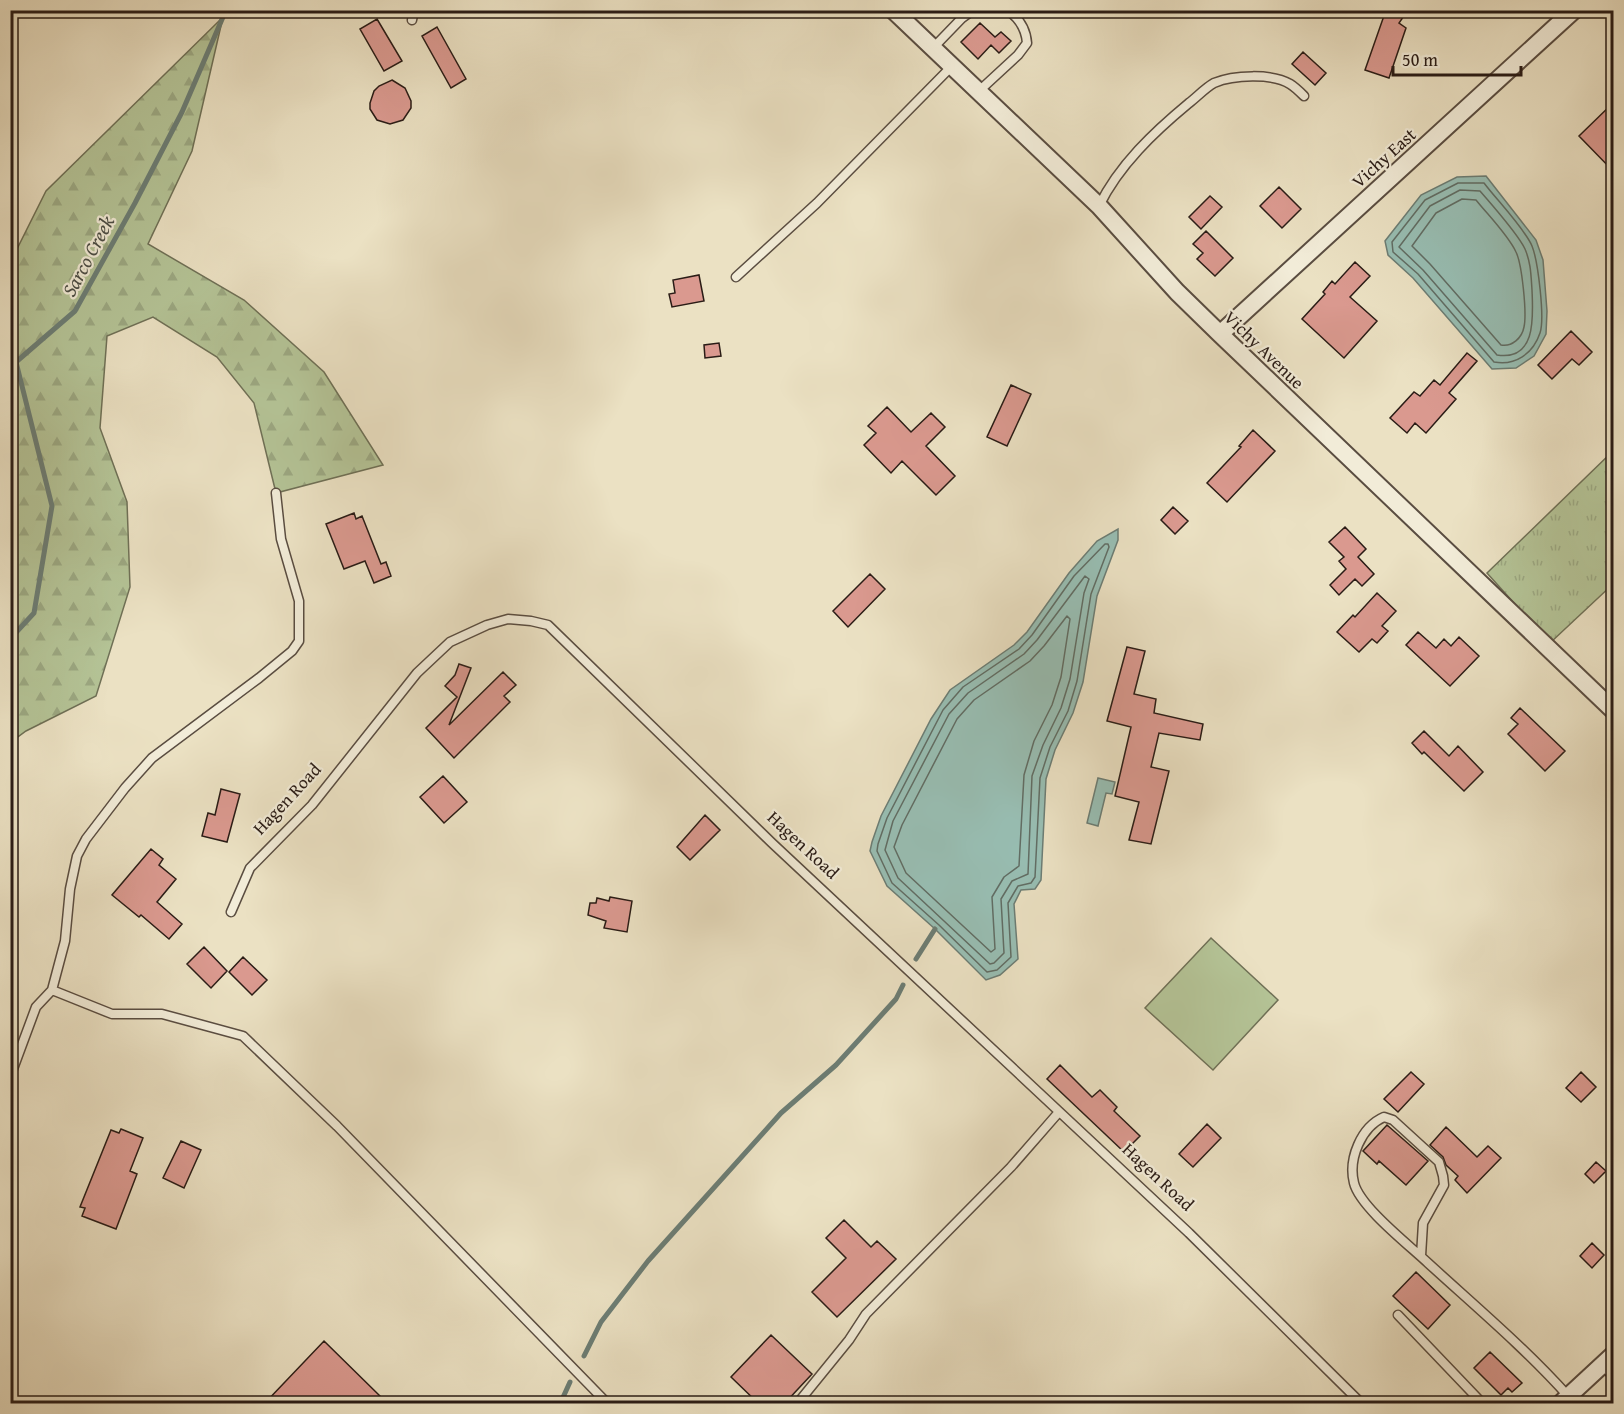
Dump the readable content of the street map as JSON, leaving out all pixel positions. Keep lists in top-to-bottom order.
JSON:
{
  "streets": {
    "street": ["Vichy East", "Vichy Avenue"],
    "lane": ["Hagen Road"]
  },
  "crossings": [
    ["Vichy East", "Vichy Avenue"]
  ],
  "water": ["Sarco Creek"],
  "scale_bar": "50 m"
}
